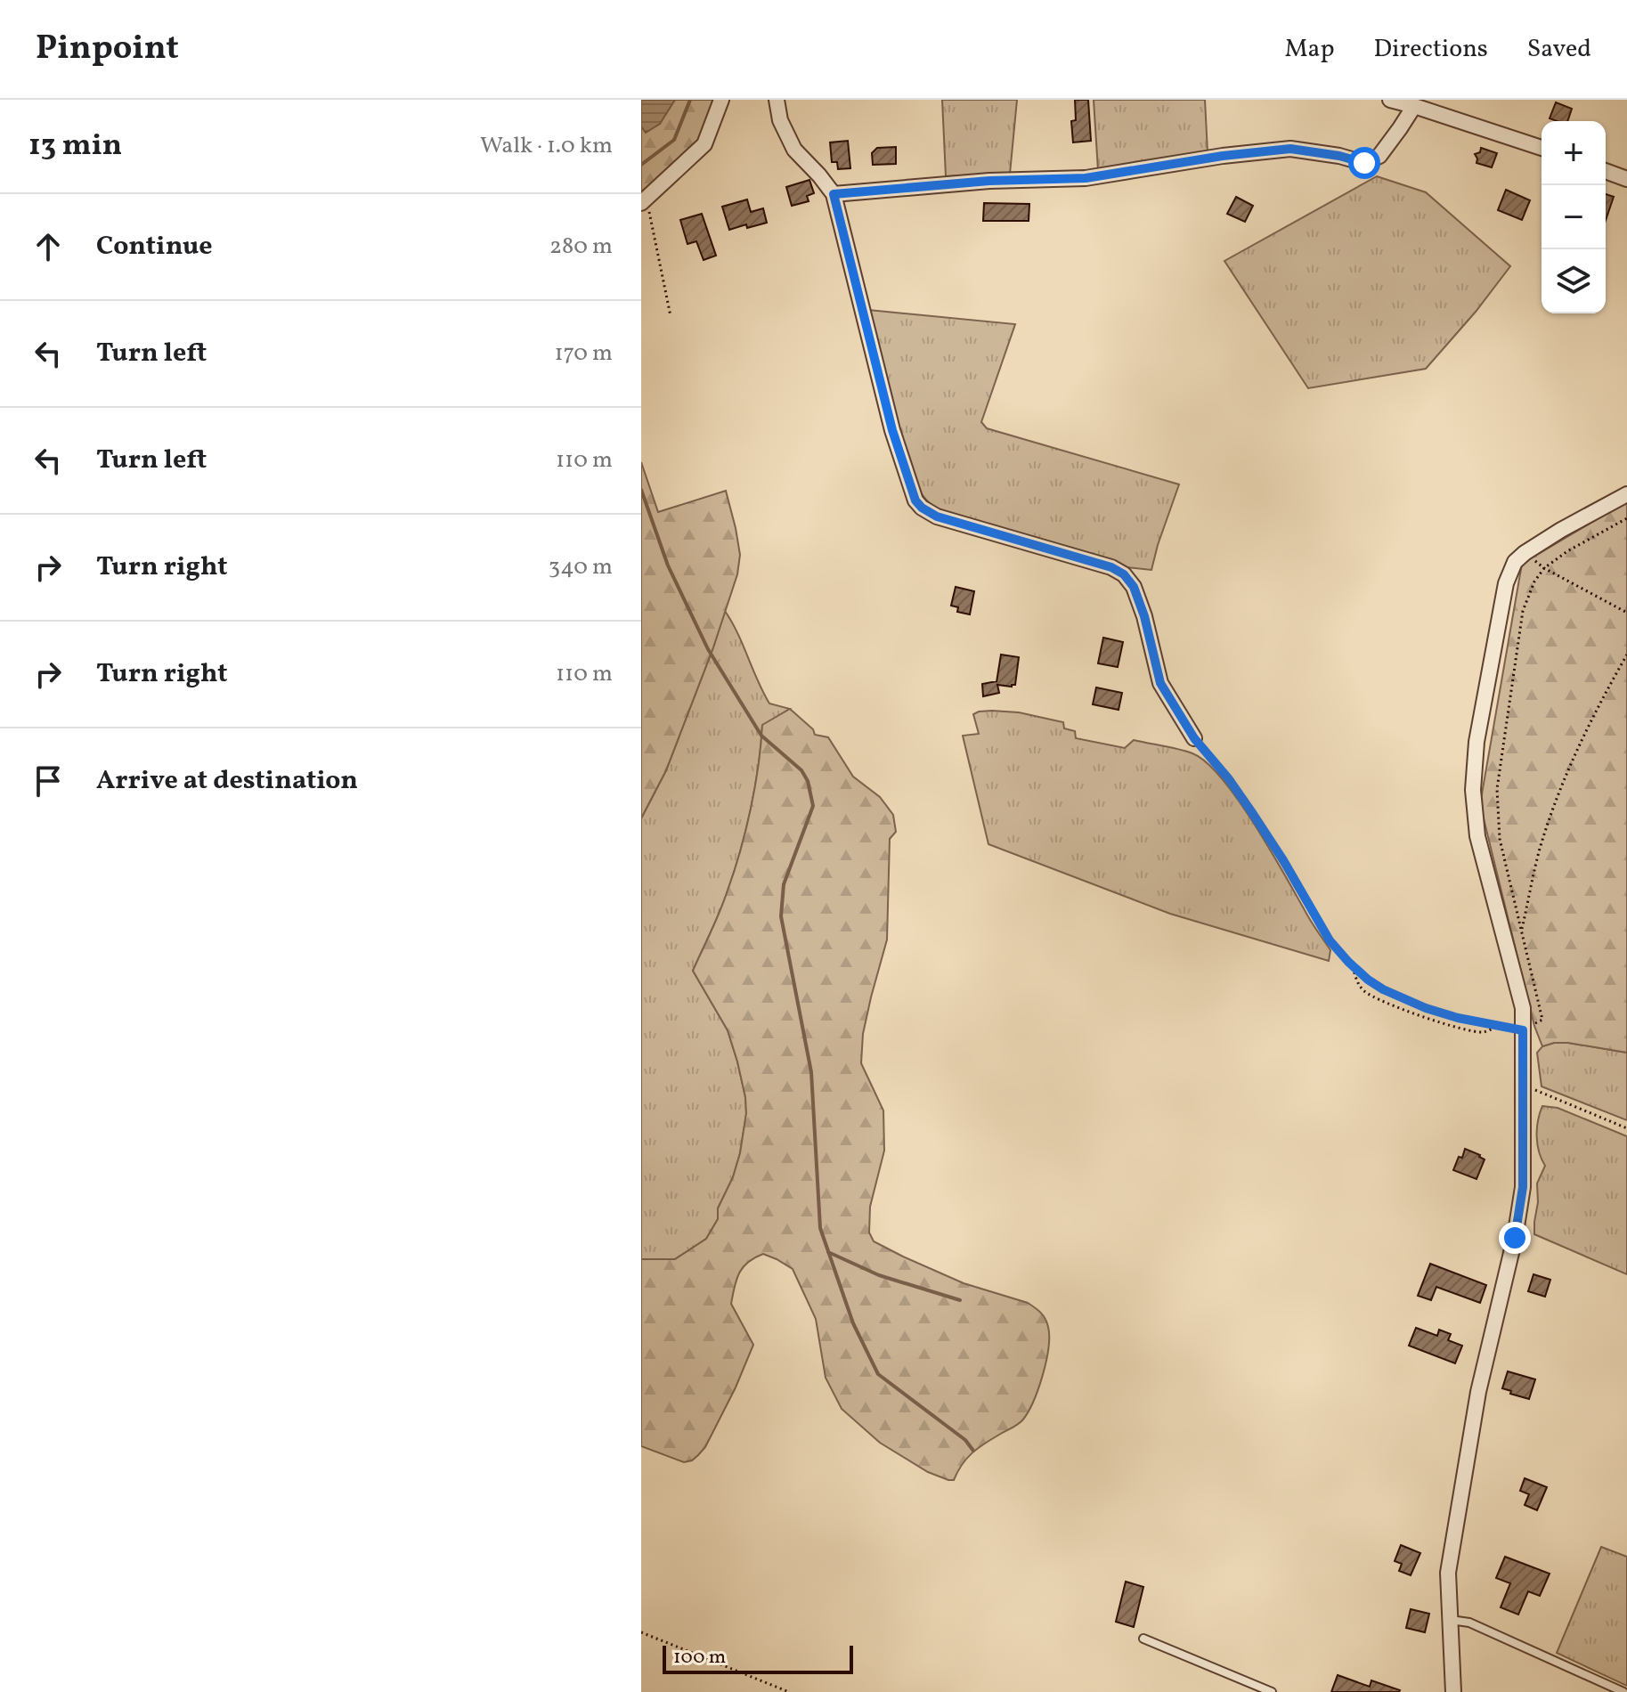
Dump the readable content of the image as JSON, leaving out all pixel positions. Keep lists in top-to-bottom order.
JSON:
{
  "scale_bar": "100 m",
  "page": {
    "header": "Pinpoint",
    "nav": ["Map", "Directions", "Saved"],
    "heading": ["13 min", "Walk · 1.0 km"],
    "map_buttons": ["+", "−"],
    "list": [
      ["Continue", "280 m"],
      ["Turn left", "170 m"],
      ["Turn left", "110 m"],
      ["Turn right", "340 m"],
      ["Turn right", "110 m"],
      "Arrive at destination"
    ],
    "scale": "100 m"
  }
}
